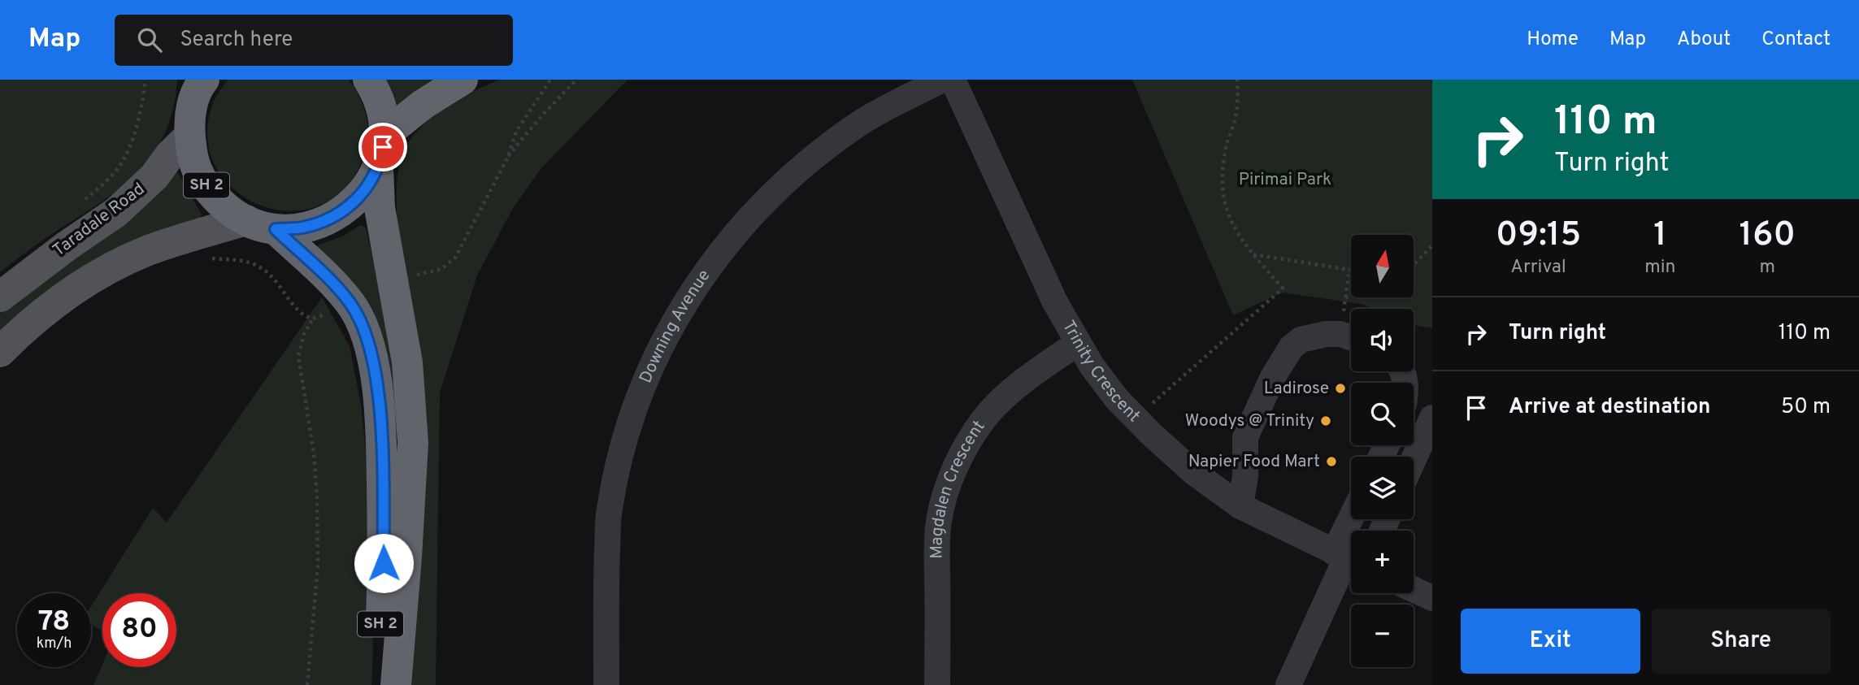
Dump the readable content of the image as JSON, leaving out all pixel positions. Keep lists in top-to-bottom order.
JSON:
{
  "streets": {
    "highway": ["SH 2"],
    "main road": ["Taradale Road"],
    "street": ["Downing Avenue", "Trinity Crescent", "Magdalen Crescent"]
  },
  "crossings": [
    ["SH 2", "Taradale Road"],
    ["Trinity Crescent", "Magdalen Crescent"]
  ],
  "parks": ["Pirimai Park"],
  "places": ["Ladirose", "Woodys @ Trinity", "Napier Food Mart"],
  "north": "top",
  "page": {
    "header": "Map",
    "search": "Search here",
    "nav": [
      "Home",
      "Map",
      "About",
      "Contact"
    ],
    "turn": ["110 m", "Turn right"],
    "eta": [
      "09:15",
      "Arrival",
      "1",
      "min",
      "160",
      "m"
    ],
    "map_buttons": ["+", "−"],
    "list": [
      {
        "name": "Turn right",
        "value": "110 m"
      },
      {
        "name": "Arrive at destination",
        "value": "50 m"
      }
    ],
    "speed": "78 km/h",
    "limit": "80",
    "buttons": ["Exit", "Share"]
  }
}
